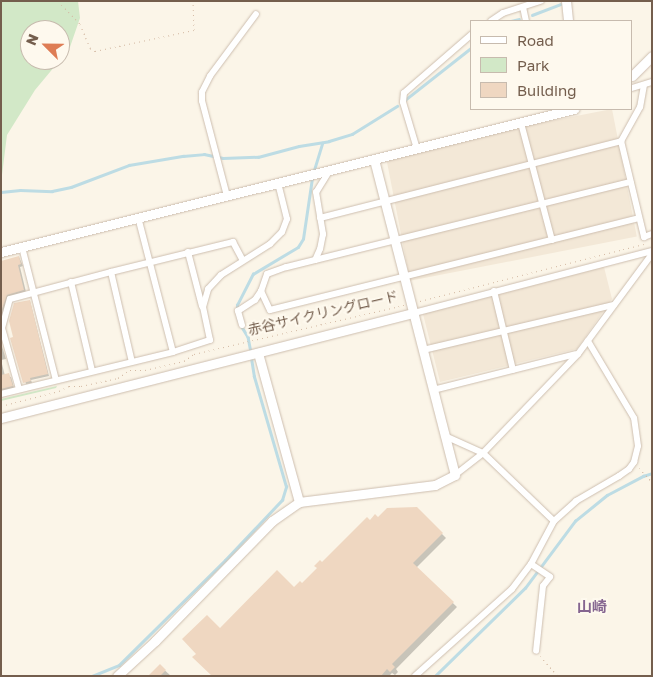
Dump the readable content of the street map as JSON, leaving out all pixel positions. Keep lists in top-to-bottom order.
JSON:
{
  "streets": {
    "path": ["赤谷サイクリングロード"]
  },
  "districts": ["山崎"],
  "legend": ["Road", "Park", "Building"],
  "north": "top left"
}
